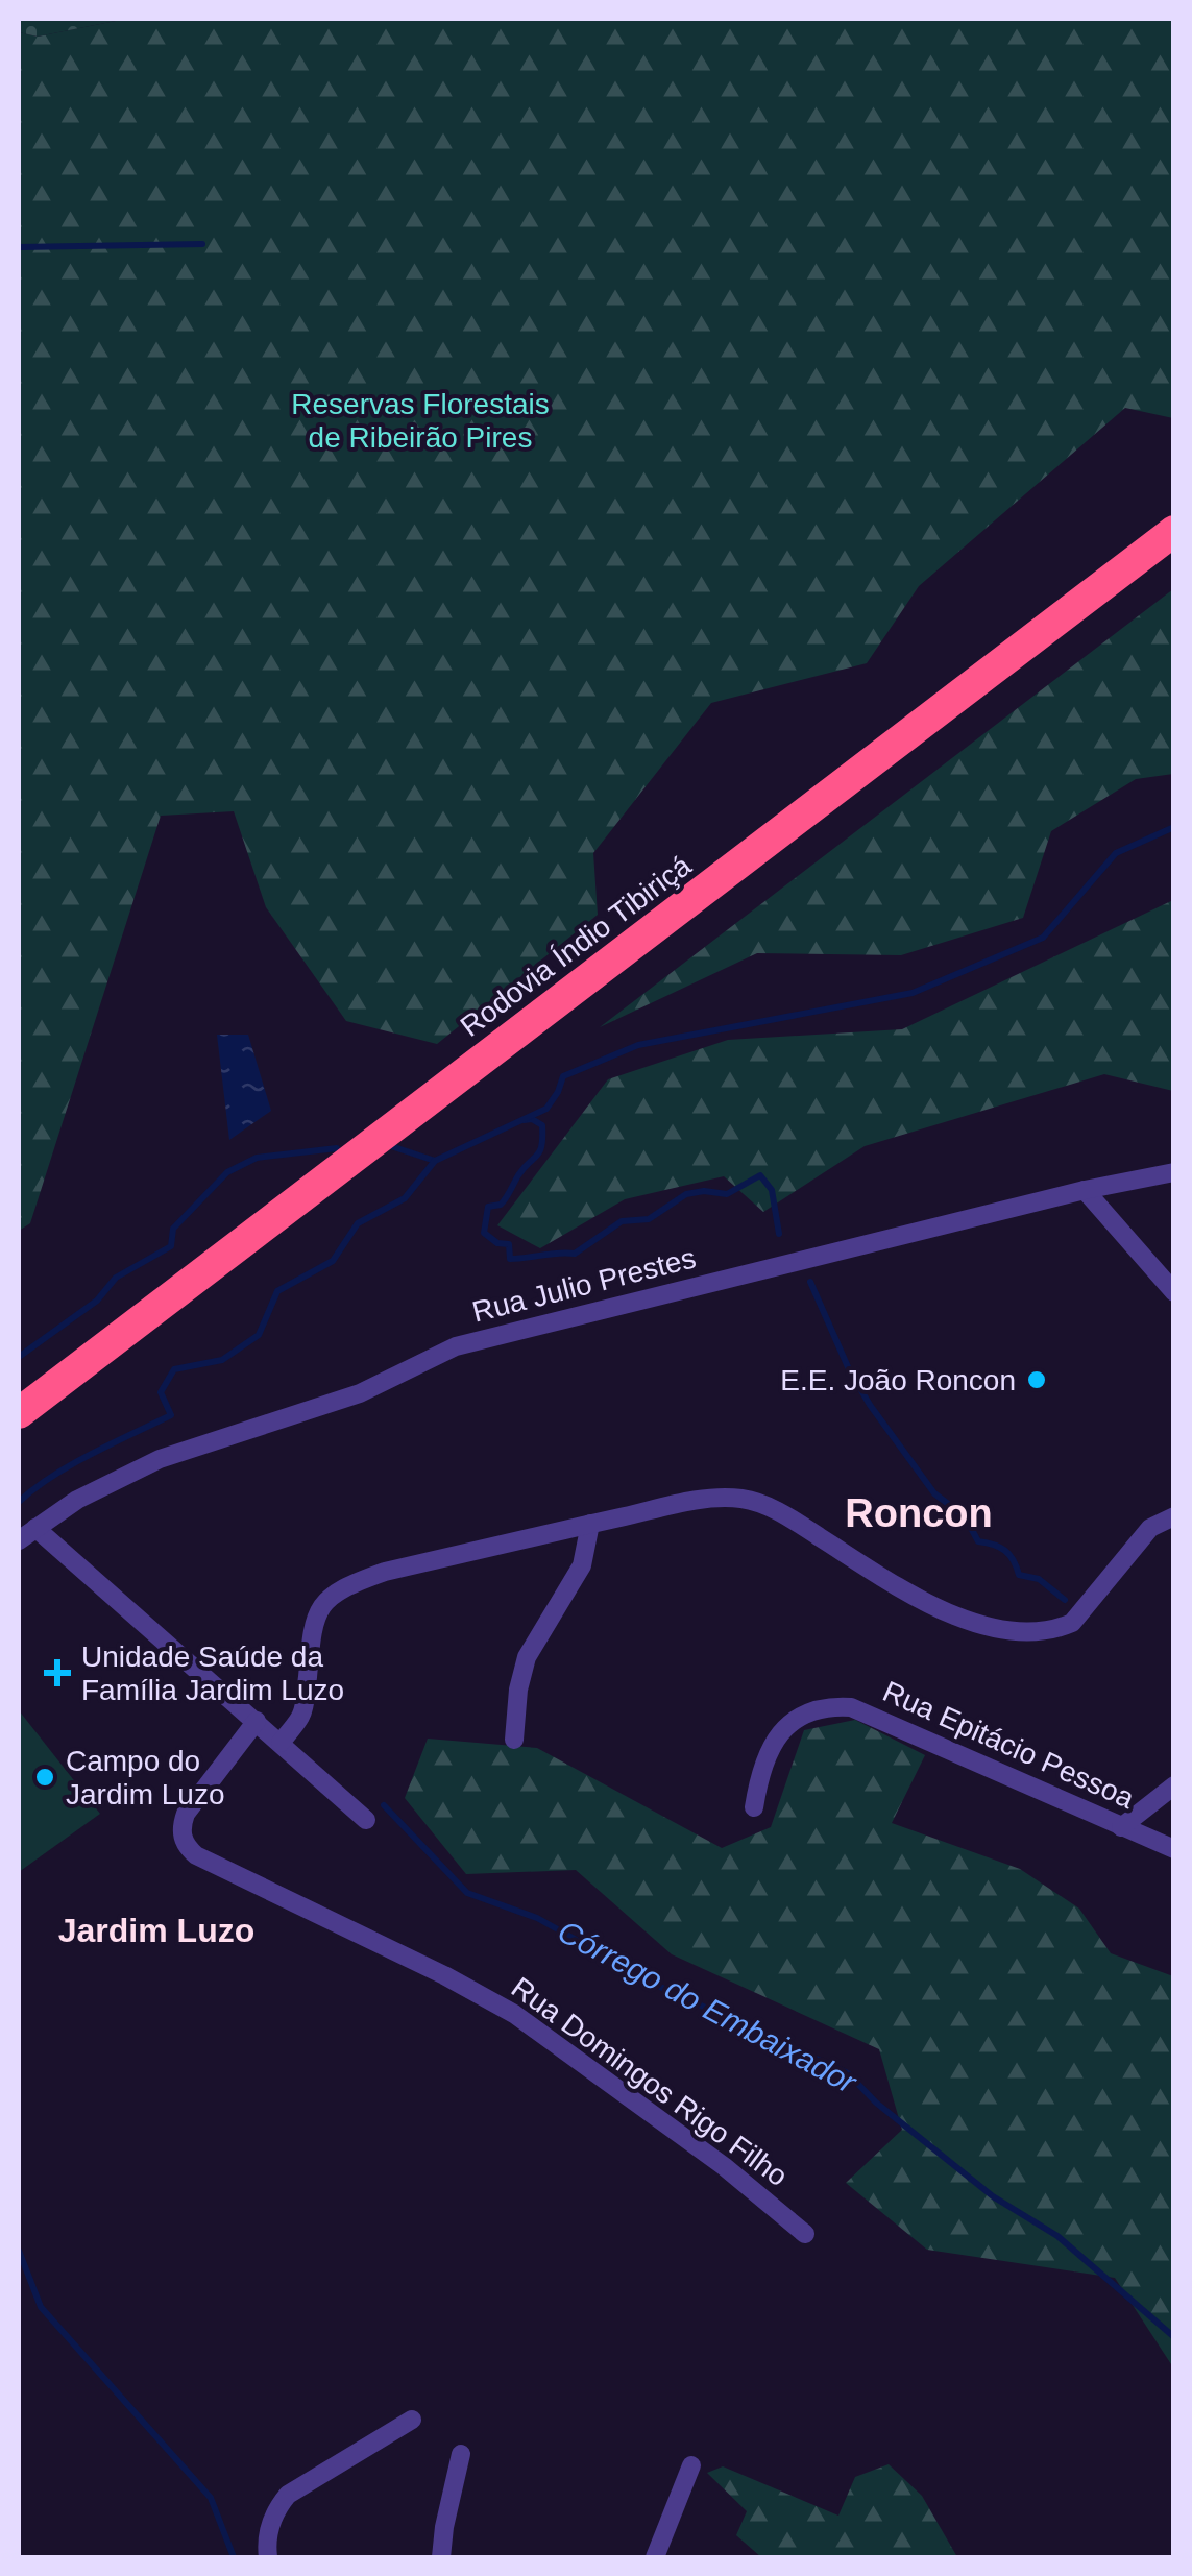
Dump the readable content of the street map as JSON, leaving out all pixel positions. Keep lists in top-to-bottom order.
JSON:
{
  "streets": {
    "highway": ["Rodovia Índio Tibiriçá"],
    "street": ["Rua Julio Prestes", "Rua Epitácio Pessoa", "Rua Domingos Rigo Filho"]
  },
  "districts": ["Roncon", "Jardim Luzo"],
  "water": ["Córrego do Embaixador"],
  "parks": ["Reservas Florestais de Ribeirão Pires"],
  "places": {
    "other": ["E.E. João Roncon", "Campo do Jardim Luzo"],
    "health": ["Unidade Saúde da Família Jardim Luzo"]
  }
}
